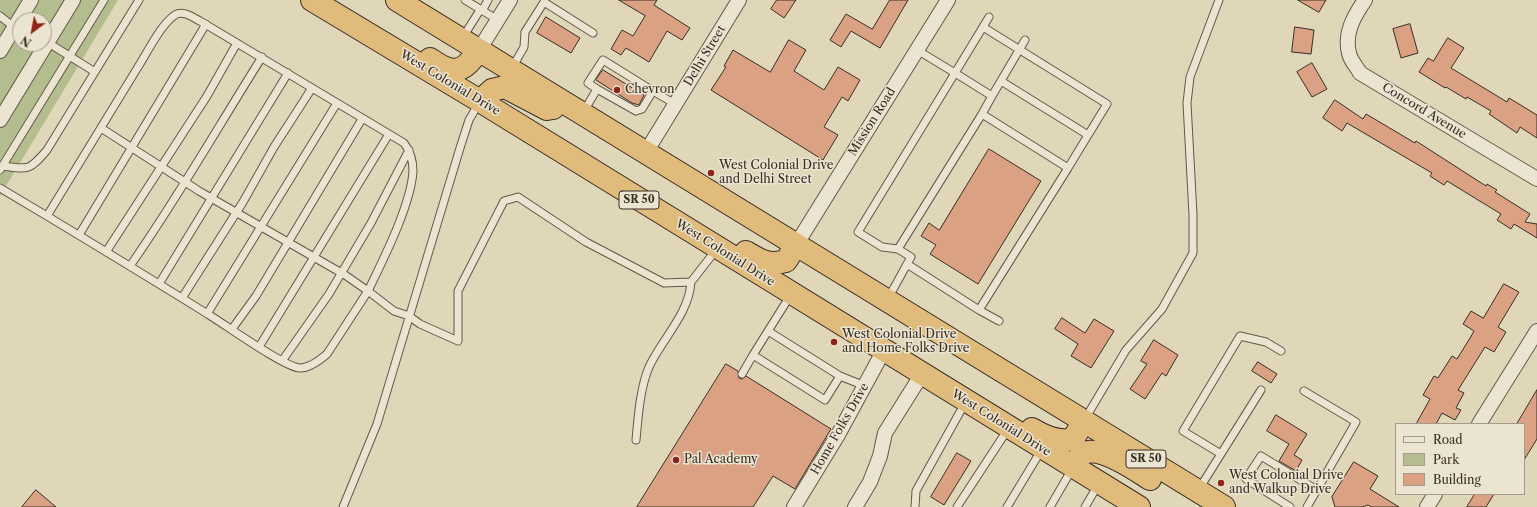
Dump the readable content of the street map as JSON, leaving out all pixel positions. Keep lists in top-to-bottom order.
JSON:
{
  "streets": {
    "highway": ["West Colonial Drive", "SR 50"],
    "street": [
      "Delhi Street",
      "Concord Avenue",
      "Mission Road",
      "Home Folks Drive"
    ]
  },
  "crossings": [
    ["Delhi Street", "SR 50"],
    ["West Colonial Drive", "Home Folks Drive"],
    ["Mission Road", "SR 50"]
  ],
  "places": [
    "Chevron",
    "West Colonial Drive and Delhi Street",
    "West Colonial Drive and Home Folks Drive",
    "Pal Academy",
    "West Colonial Drive and Walkup Drive"
  ],
  "legend": ["Road", "Park", "Building"],
  "north": "bottom left"
}
